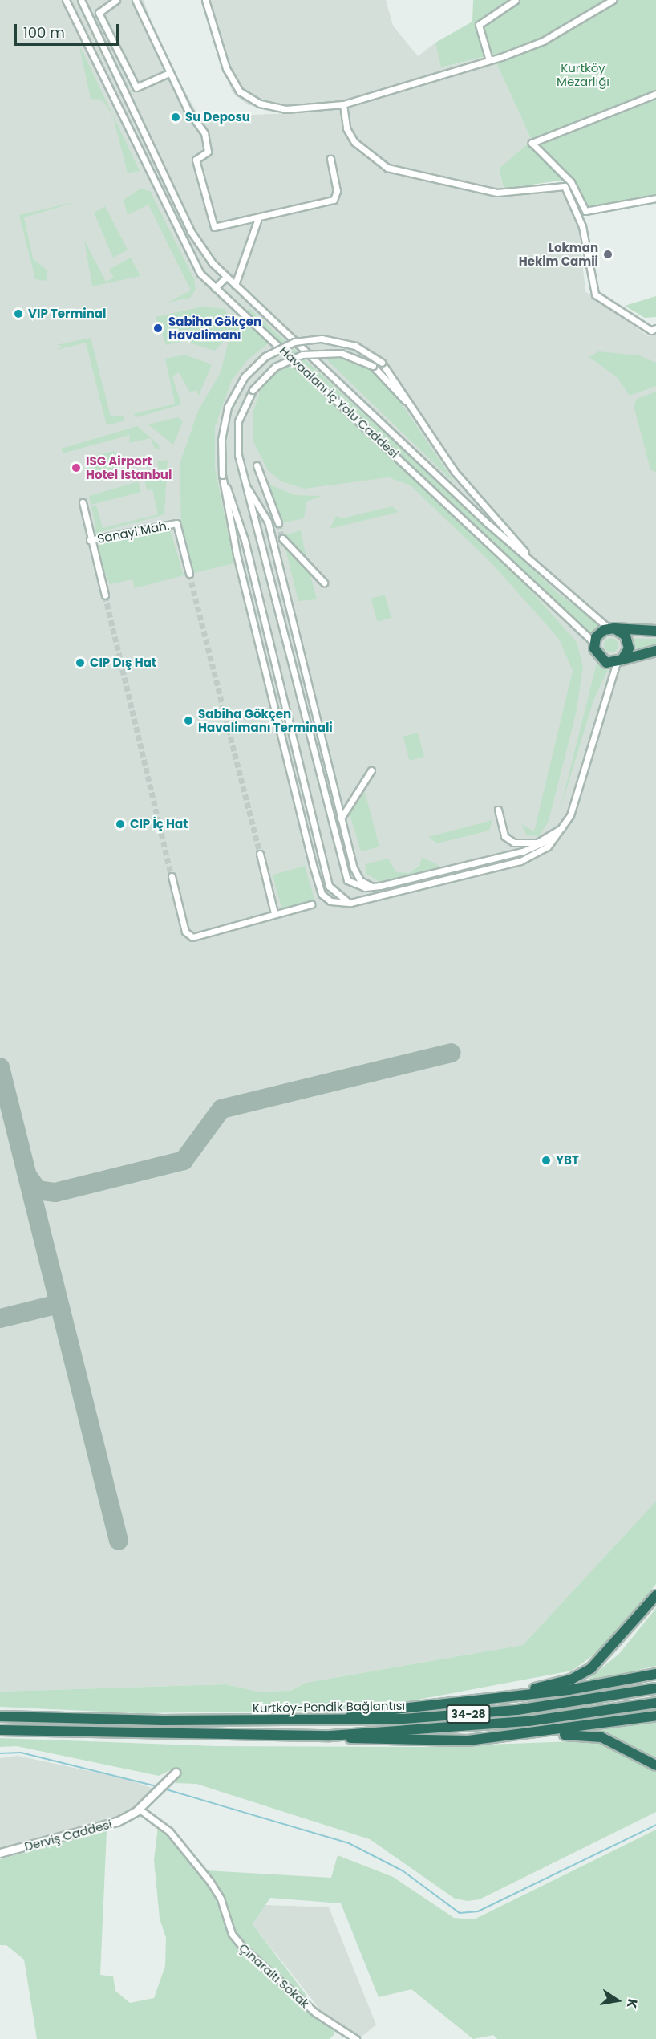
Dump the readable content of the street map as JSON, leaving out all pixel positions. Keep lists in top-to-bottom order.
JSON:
{
  "streets": {
    "highway": ["Kurtköy-Pendik Bağlantısı", "34-28"],
    "street": [
      "Havaalanı İç Yolu Caddesi",
      "Sanayi Mah.",
      "Derviş Caddesi",
      "Çınaraltı Sokak"
    ]
  },
  "crossings": [
    ["Derviş Caddesi", "Çınaraltı Sokak"]
  ],
  "parks": ["Kurtköy Mezarlığı"],
  "places": [
    "Su Deposu",
    "Lokman Hekim Camii",
    "VIP Terminal",
    "Sabiha Gökçen Havalimanı",
    "ISG Airport Hotel Istanbul",
    "CIP Dış Hat",
    "Sabiha Gökçen Havalimanı Terminali",
    "CIP İç Hat",
    "YBT"
  ],
  "scale_bar": "100 m",
  "north": "right"
}
